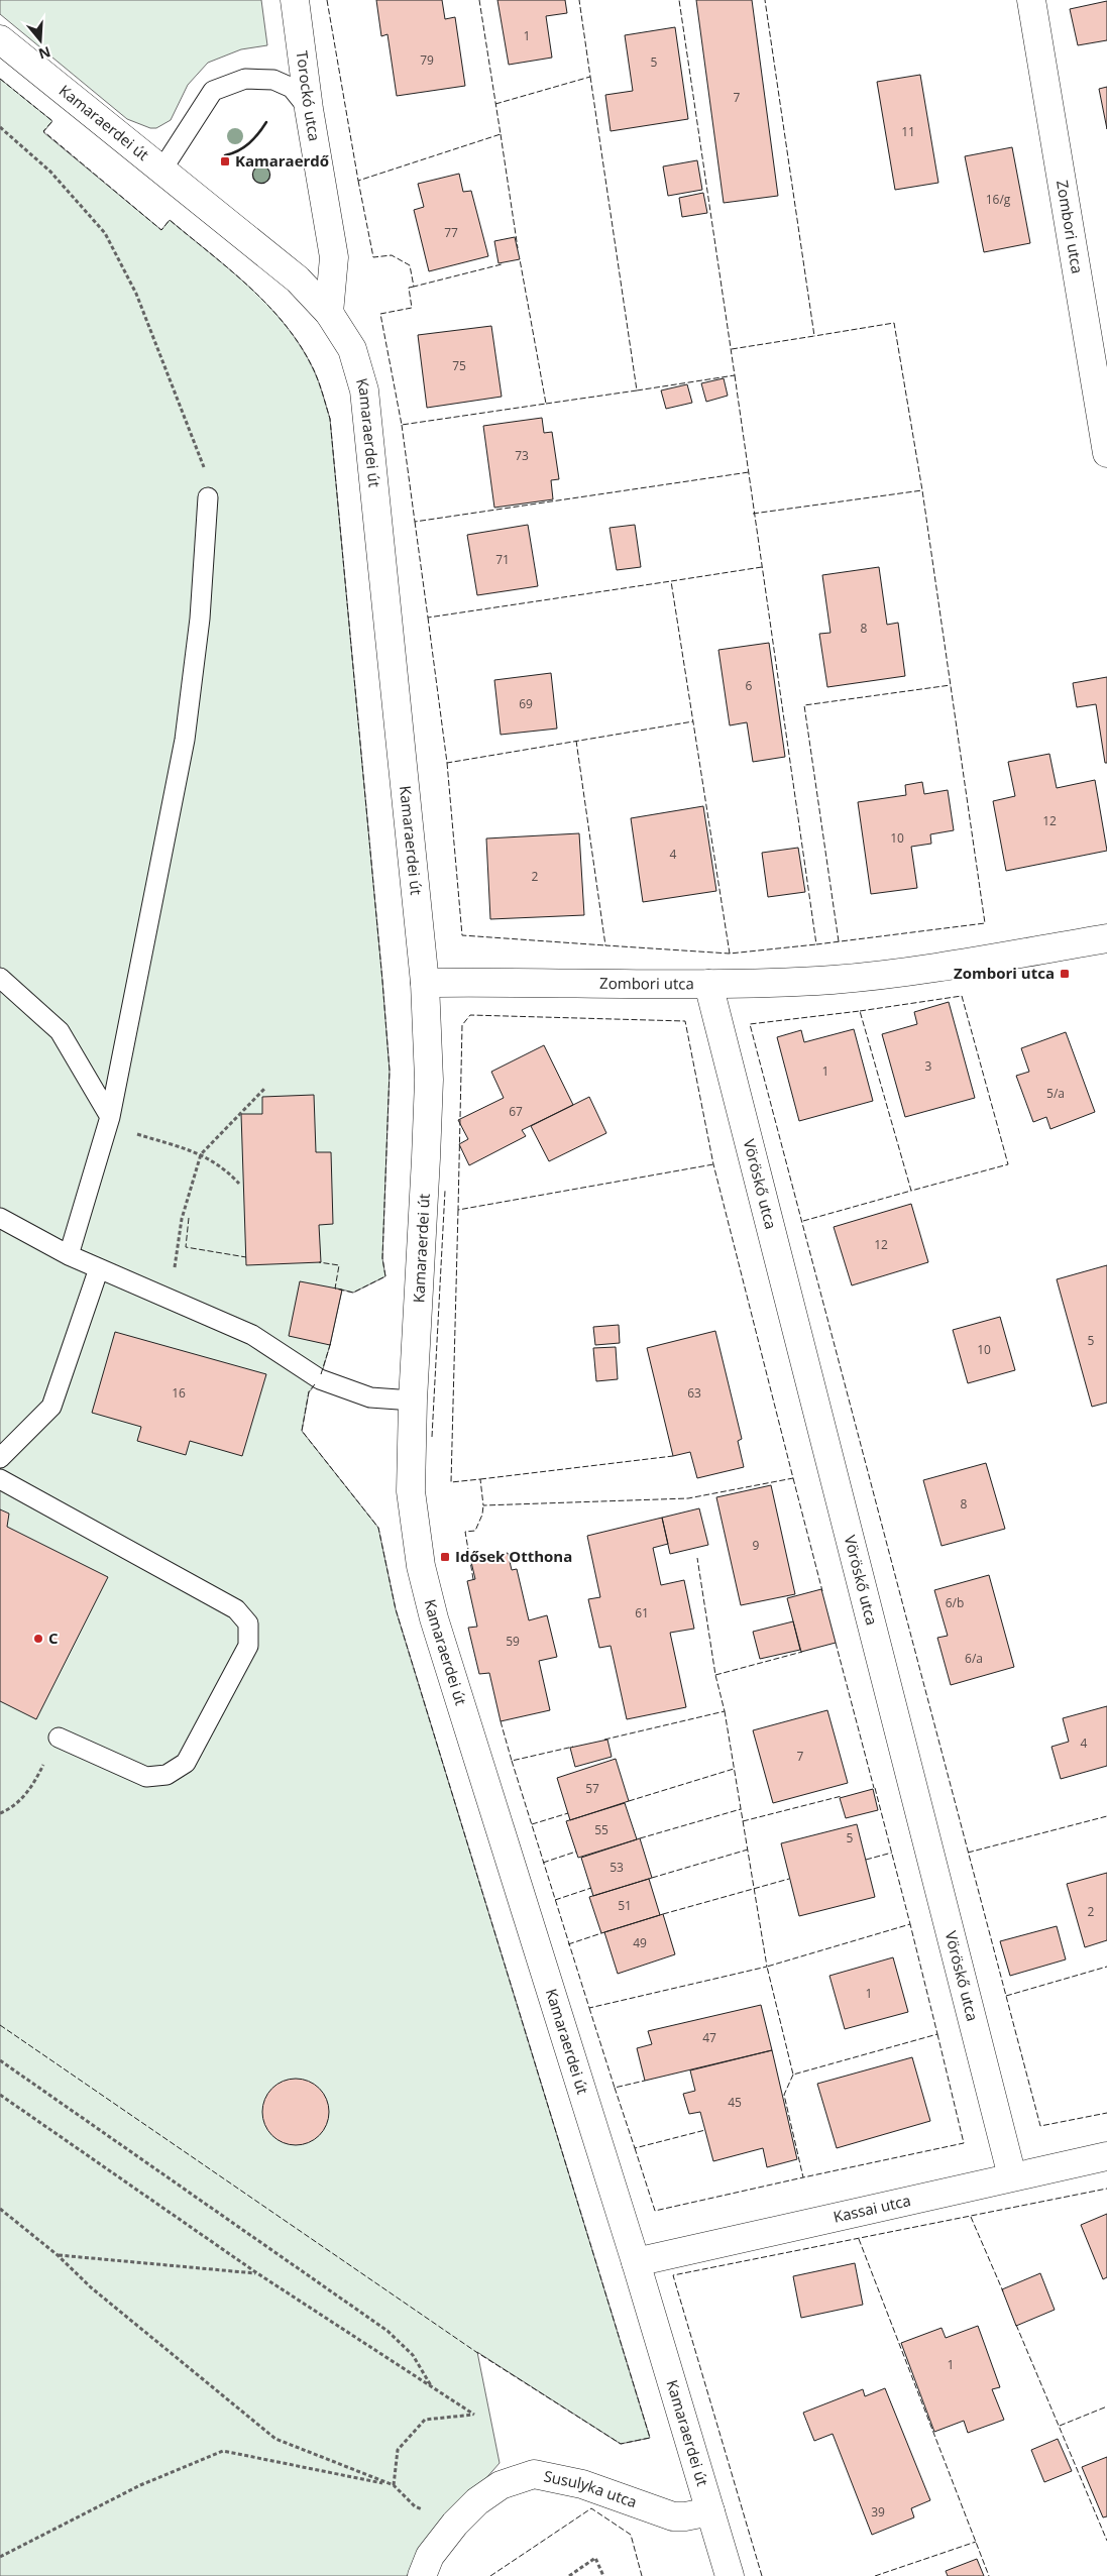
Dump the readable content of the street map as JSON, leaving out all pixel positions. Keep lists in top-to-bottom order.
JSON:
{
  "streets": {
    "street": [
      "Torockó utca",
      "Kamaraerdei út",
      "Zombori utca",
      "Vöröskő utca",
      "Kassai utca",
      "Susulyka utca"
    ]
  },
  "crossings": [
    ["Torockó utca", "Kamaraerdei út"],
    ["Kamaraerdei út", "Zombori utca"],
    ["Kamaraerdei út", "Kassai utca"],
    ["Kamaraerdei út", "Susulyka utca"],
    ["Zombori utca", "Vöröskő utca"],
    ["Vöröskő utca", "Kassai utca"]
  ],
  "places": {
    "transit": ["Kamaraerdő", "Zombori utca", "Idősek Otthona"],
    "other": ["C"]
  },
  "house_numbers": [
    "1",
    "79",
    "5",
    "7",
    "11",
    "16/g",
    "77",
    "75",
    "73",
    "71",
    "8",
    "6",
    "69",
    "12",
    "10",
    "4",
    "2",
    "3",
    "1",
    "5/a",
    "67",
    "12",
    "5",
    "10",
    "16",
    "63",
    "8",
    "9",
    "6/b",
    "61",
    "59",
    "6/a",
    "4",
    "7",
    "57",
    "55",
    "5",
    "53",
    "51",
    "2",
    "49",
    "1",
    "47",
    "45",
    "1",
    "39"
  ],
  "north": "bottom"
}
